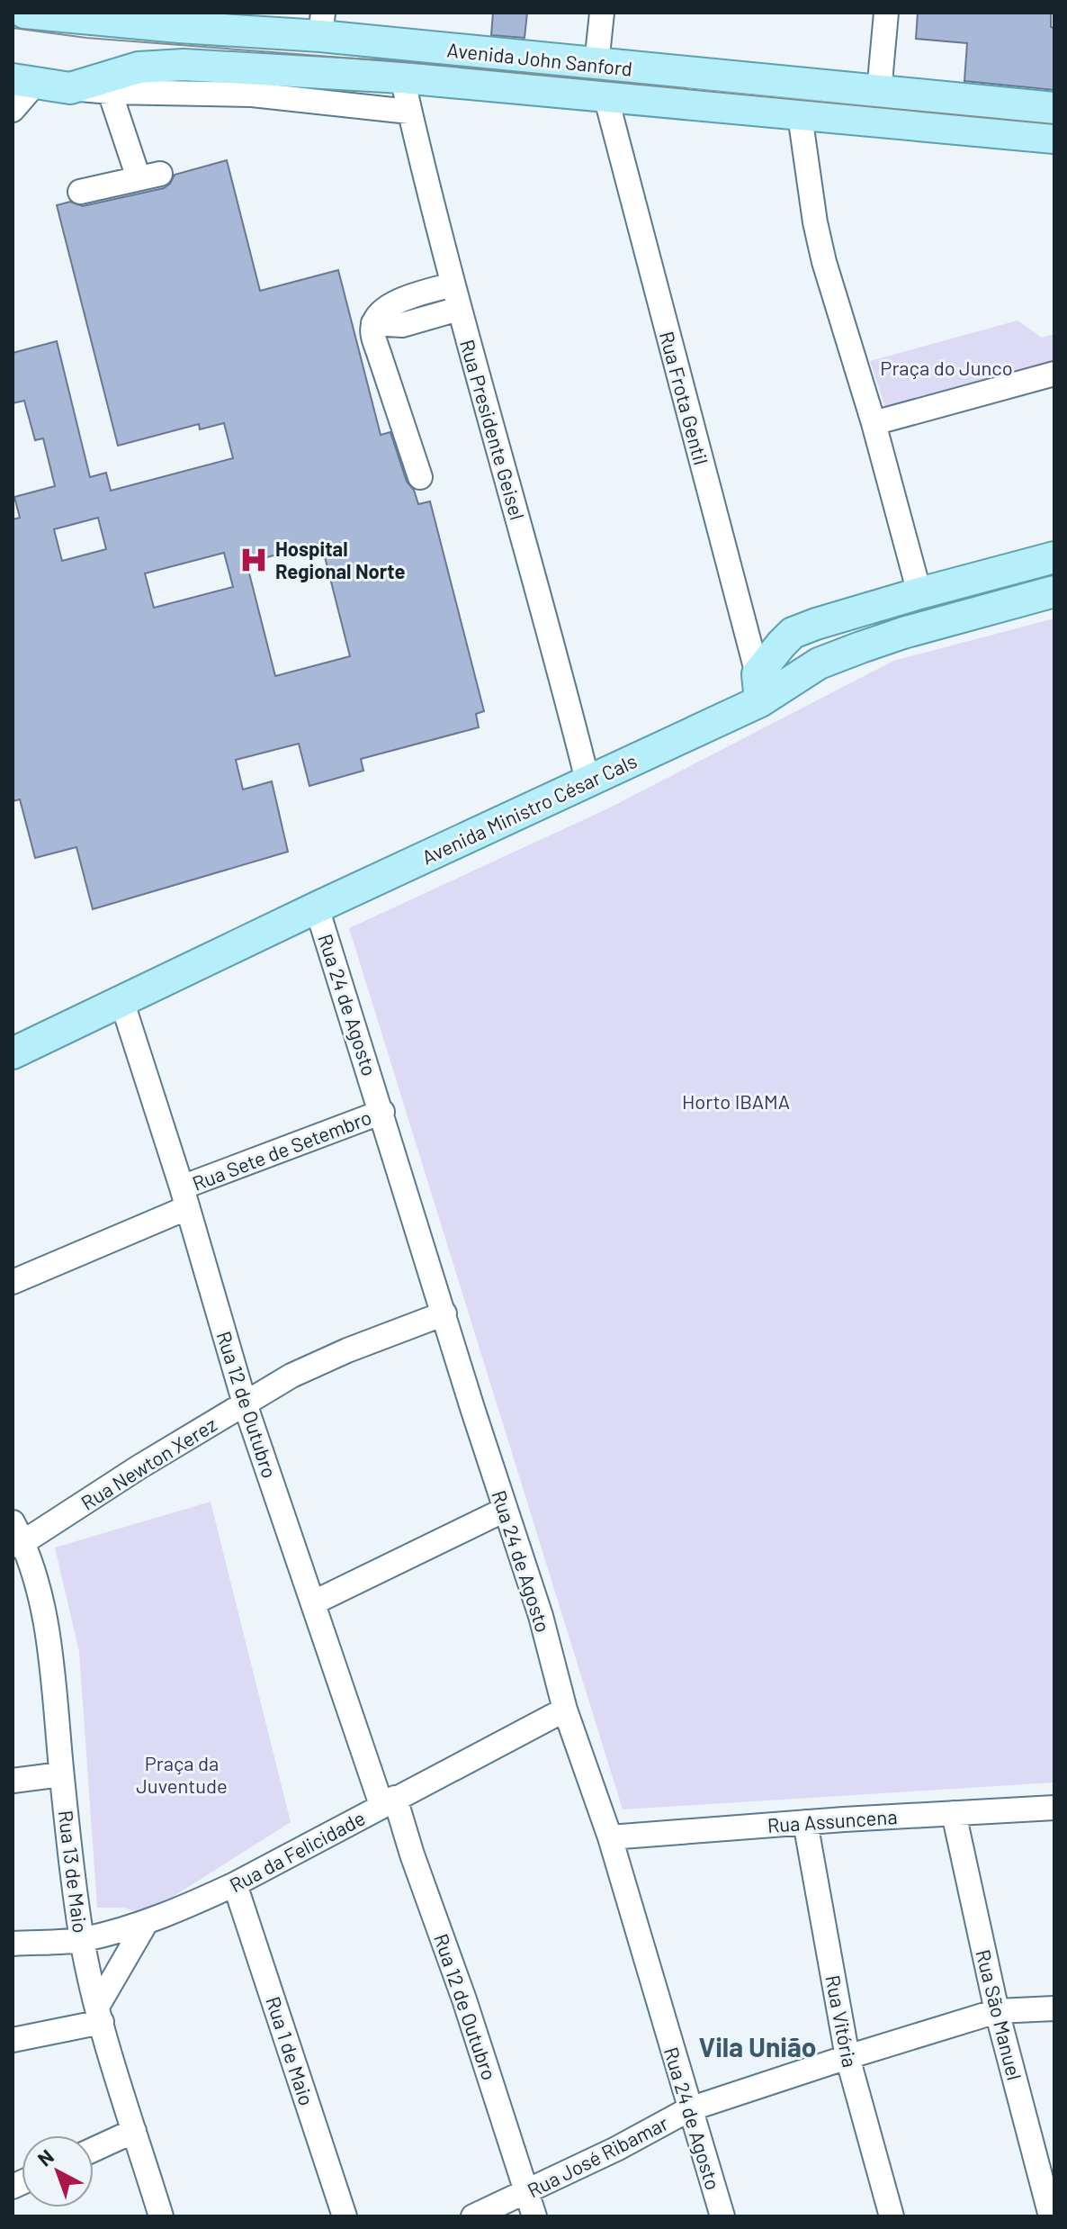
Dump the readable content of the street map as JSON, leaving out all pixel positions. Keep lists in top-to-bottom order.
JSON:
{
  "streets": {
    "main road": ["Avenida John Sanford", "Avenida Ministro César Cals"],
    "street": [
      "Rua Frota Gentil",
      "Rua Presidente Geisel",
      "Rua 24 de Agosto",
      "Rua Sete de Setembro",
      "Rua 12 de Outubro",
      "Rua Newton Xerez",
      "Rua Assuncena",
      "Rua da Felicidade",
      "Rua 13 de Maio",
      "Rua São Manuel",
      "Rua Vitória",
      "Rua 1 de Maio",
      "Rua José Ribamar"
    ]
  },
  "crossings": [
    ["Avenida John Sanford", "Rua Frota Gentil"],
    ["Avenida John Sanford", "Rua Presidente Geisel"],
    ["Rua Frota Gentil", "Avenida Ministro César Cals"],
    ["Rua Presidente Geisel", "Avenida Ministro César Cals"],
    ["Avenida Ministro César Cals", "Rua 24 de Agosto"],
    ["Avenida Ministro César Cals", "Rua 12 de Outubro"],
    ["Rua 24 de Agosto", "Rua Sete de Setembro"],
    ["Rua 24 de Agosto", "Rua Newton Xerez"],
    ["Rua 24 de Agosto", "Rua Assuncena"],
    ["Rua 24 de Agosto", "Rua da Felicidade"],
    ["Rua 24 de Agosto", "Rua José Ribamar"],
    ["Rua Sete de Setembro", "Rua 12 de Outubro"],
    ["Rua 12 de Outubro", "Rua Newton Xerez"],
    ["Rua 12 de Outubro", "Rua da Felicidade"],
    ["Rua 12 de Outubro", "Rua José Ribamar"],
    ["Rua Newton Xerez", "Rua 13 de Maio"],
    ["Rua Assuncena", "Rua São Manuel"],
    ["Rua Assuncena", "Rua Vitória"],
    ["Rua da Felicidade", "Rua 13 de Maio"],
    ["Rua da Felicidade", "Rua 1 de Maio"],
    ["Rua São Manuel", "Rua José Ribamar"],
    ["Rua Vitória", "Rua José Ribamar"]
  ],
  "districts": ["Vila União"],
  "parks": ["Praça do Junco", "Horto IBAMA", "Praça da Juventude"],
  "places": {
    "hospital": ["Hospital Regional Norte"]
  },
  "north": "top left"
}
